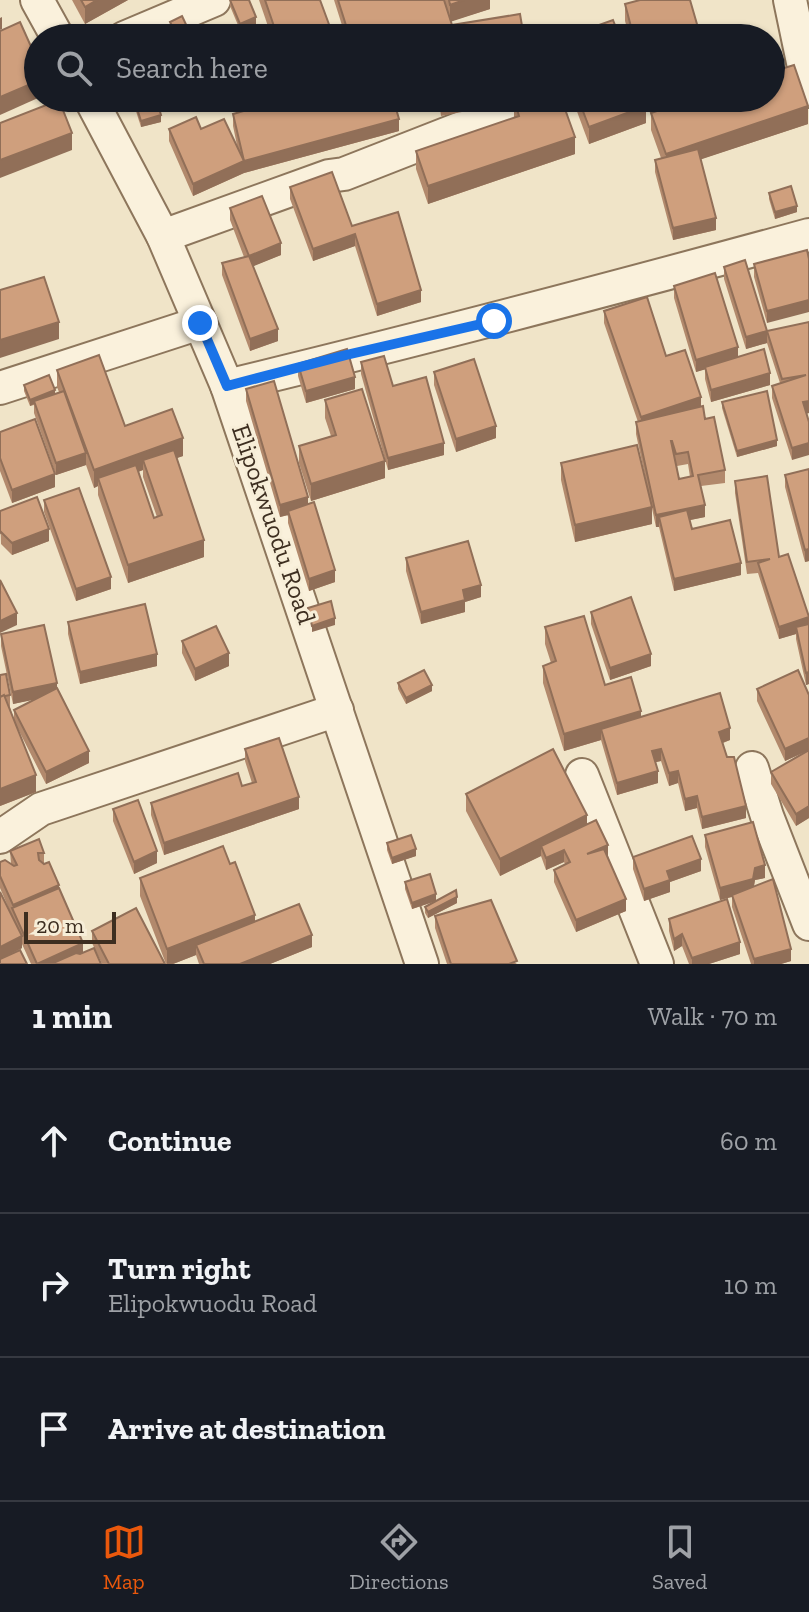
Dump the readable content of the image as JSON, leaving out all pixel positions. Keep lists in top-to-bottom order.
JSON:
{
  "streets": {
    "street": ["Elipokwuodu Road"]
  },
  "scale_bar": "20 m",
  "page": {
    "search": "Search here",
    "scale": "20 m",
    "heading": ["1 min", "Walk · 70 m"],
    "list": [
      ["Continue", "60 m"],
      ["Turn right", "Elipokwuodu Road", "10 m"],
      "Arrive at destination"
    ],
    "nav": ["Map", "Directions", "Saved"]
  }
}
